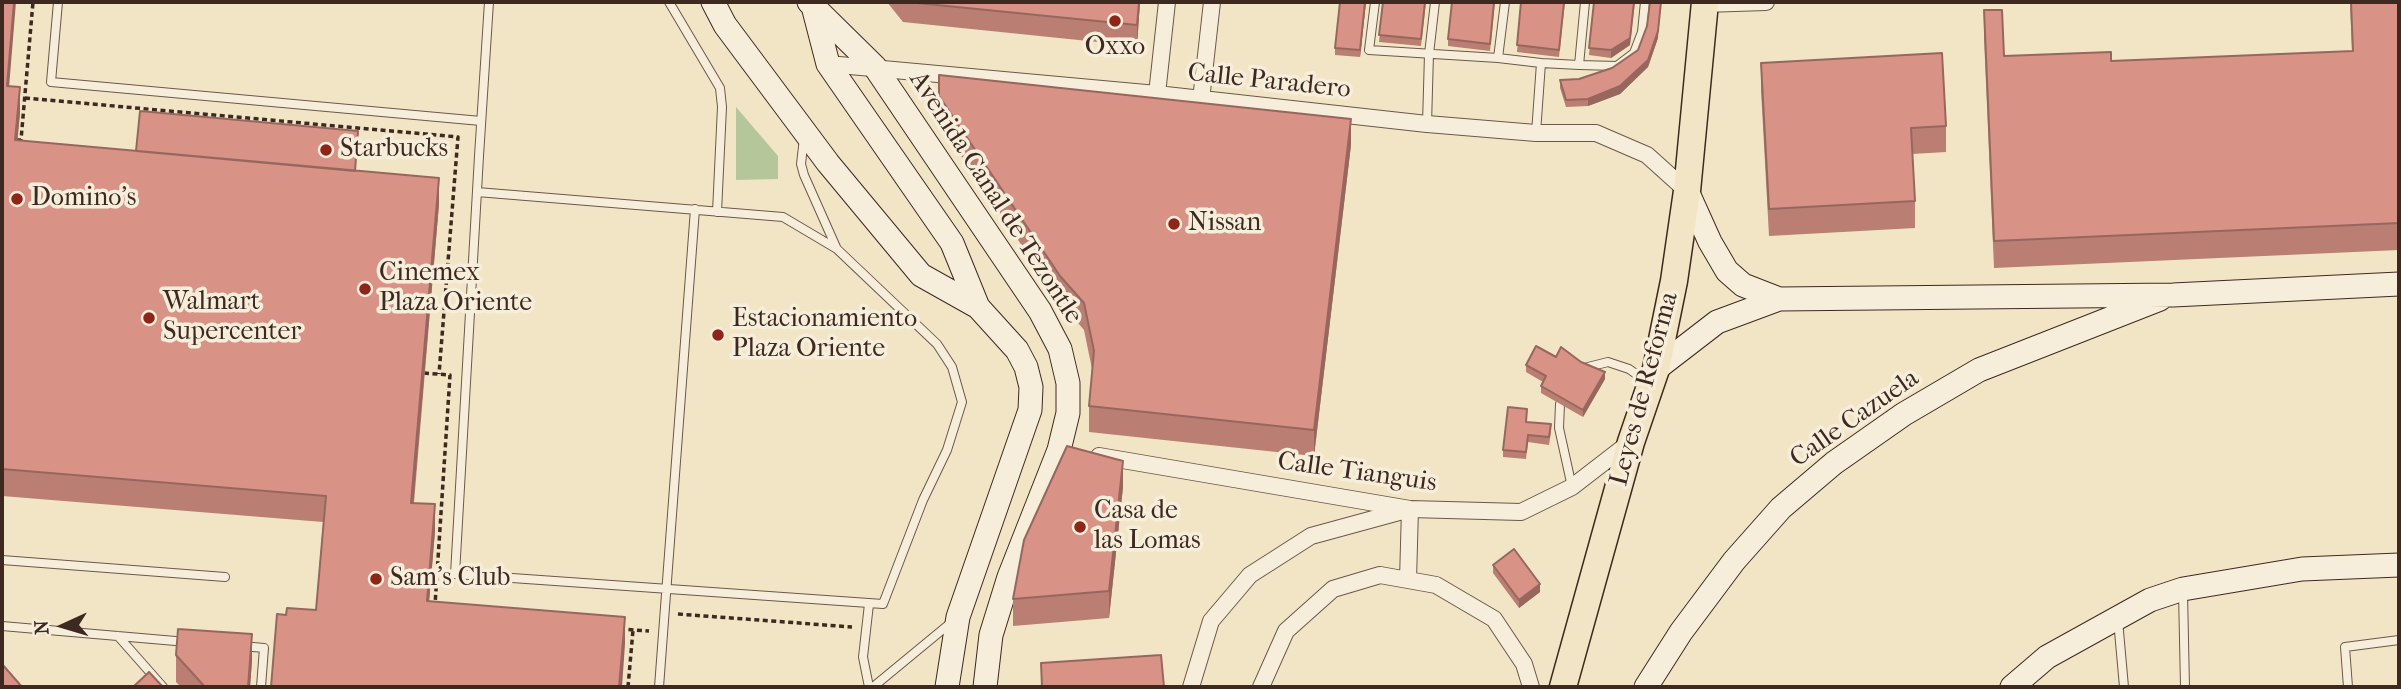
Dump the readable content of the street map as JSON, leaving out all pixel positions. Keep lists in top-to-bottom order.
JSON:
{
  "streets": {
    "main road": ["Avenida Canal de Tezontle", "Leyes de Reforma", "Calle Cazuela"],
    "street": ["Calle Paradero", "Calle Tianguis"]
  },
  "crossings": [
    ["Calle Paradero", "Avenida Canal de Tezontle"],
    ["Calle Paradero", "Leyes de Reforma"],
    ["Calle Paradero", "Calle Cazuela"],
    ["Avenida Canal de Tezontle", "Calle Tianguis"],
    ["Leyes de Reforma", "Calle Cazuela"],
    ["Leyes de Reforma", "Calle Tianguis"]
  ],
  "places": [
    "Oxxo",
    "Starbucks",
    "Domino's",
    "Nissan",
    "Cinemex Plaza Oriente",
    "Walmart Supercenter",
    "Estacionamiento Plaza Oriente",
    "Casa de las Lomas",
    "Sam's Club"
  ],
  "north": "left"
}
